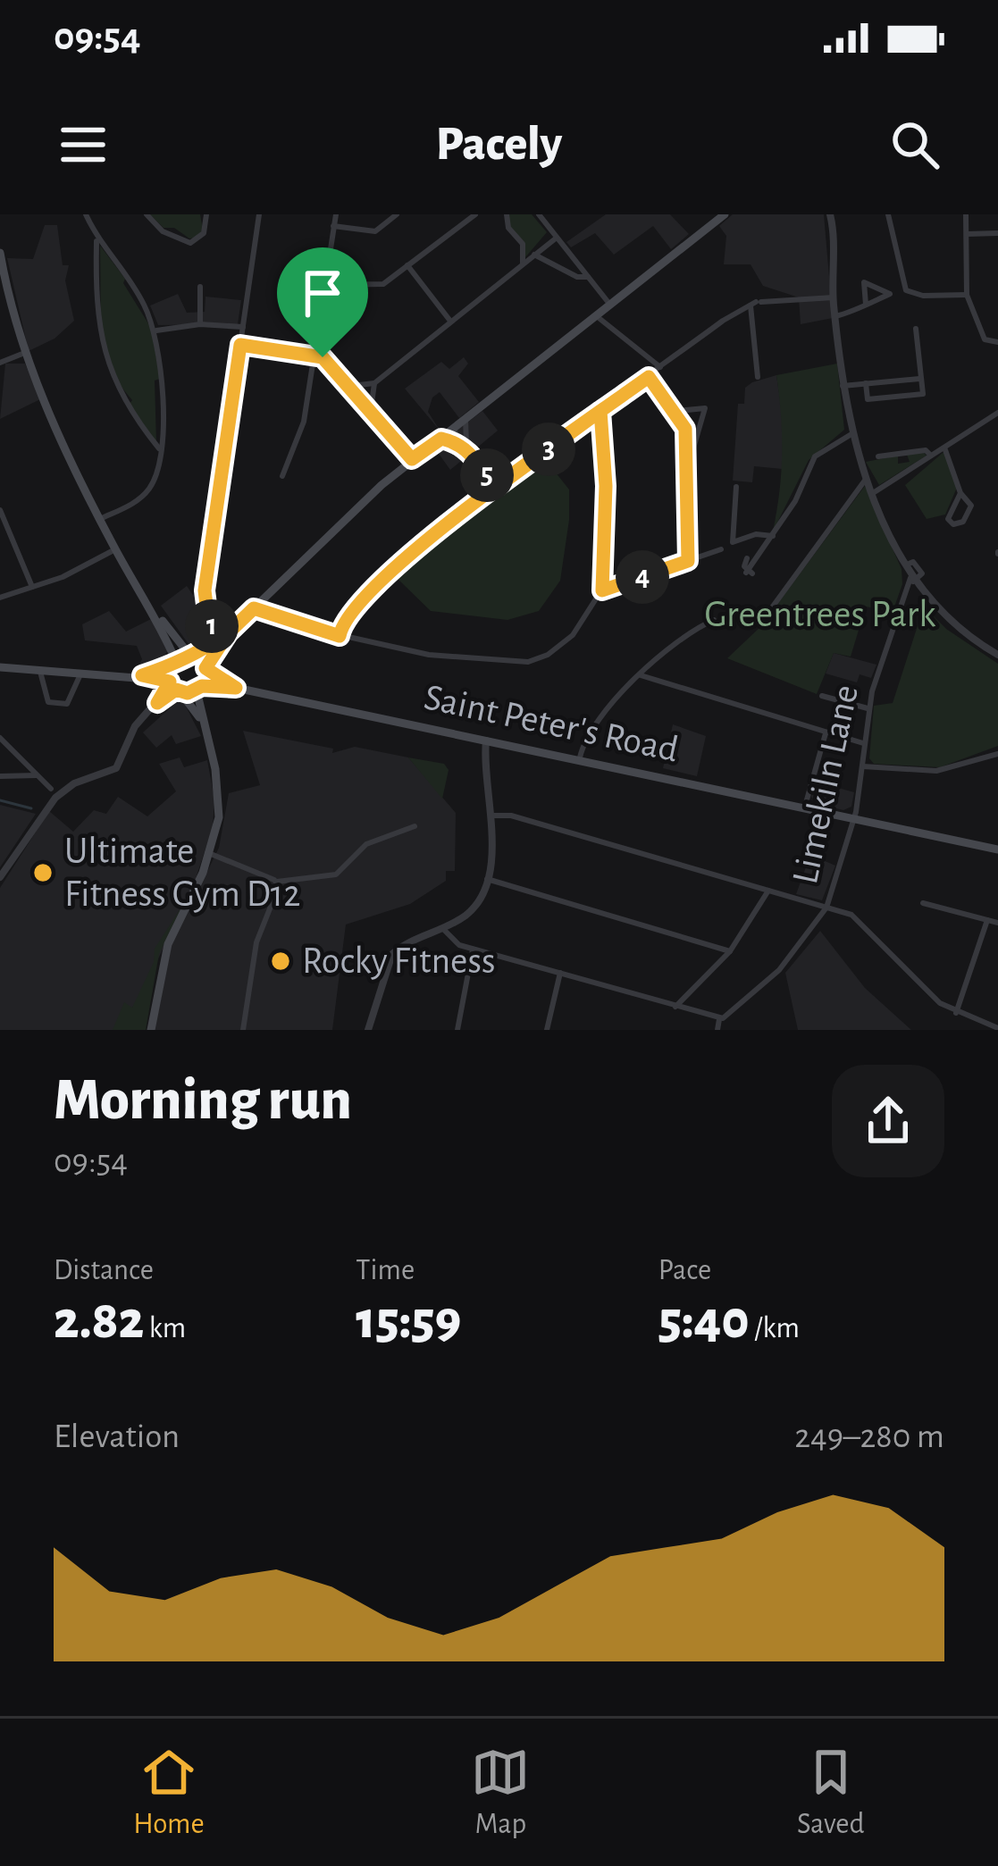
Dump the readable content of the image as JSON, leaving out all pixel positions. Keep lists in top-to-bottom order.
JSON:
{
  "streets": {
    "main road": ["Saint Peter's Road"],
    "street": ["Limekiln Lane"]
  },
  "crossings": [
    ["Saint Peter's Road", "Limekiln Lane"]
  ],
  "parks": ["Greentrees Park"],
  "places": ["Ultimate Fitness Gym D12", "Rocky Fitness"],
  "page": {
    "status": "09:54",
    "header": "Pacely",
    "pins": [
      "3",
      "5",
      "4",
      "1"
    ],
    "heading": ["Morning run", "09:54"],
    "stats": [
      ["Distance", "2.82 km"],
      ["Time", "15:59"],
      ["Pace", "5:40 /km"]
    ],
    "chart": ["Elevation", "249–280 m"],
    "tabs": ["Home", "Map", "Saved"]
  }
}
